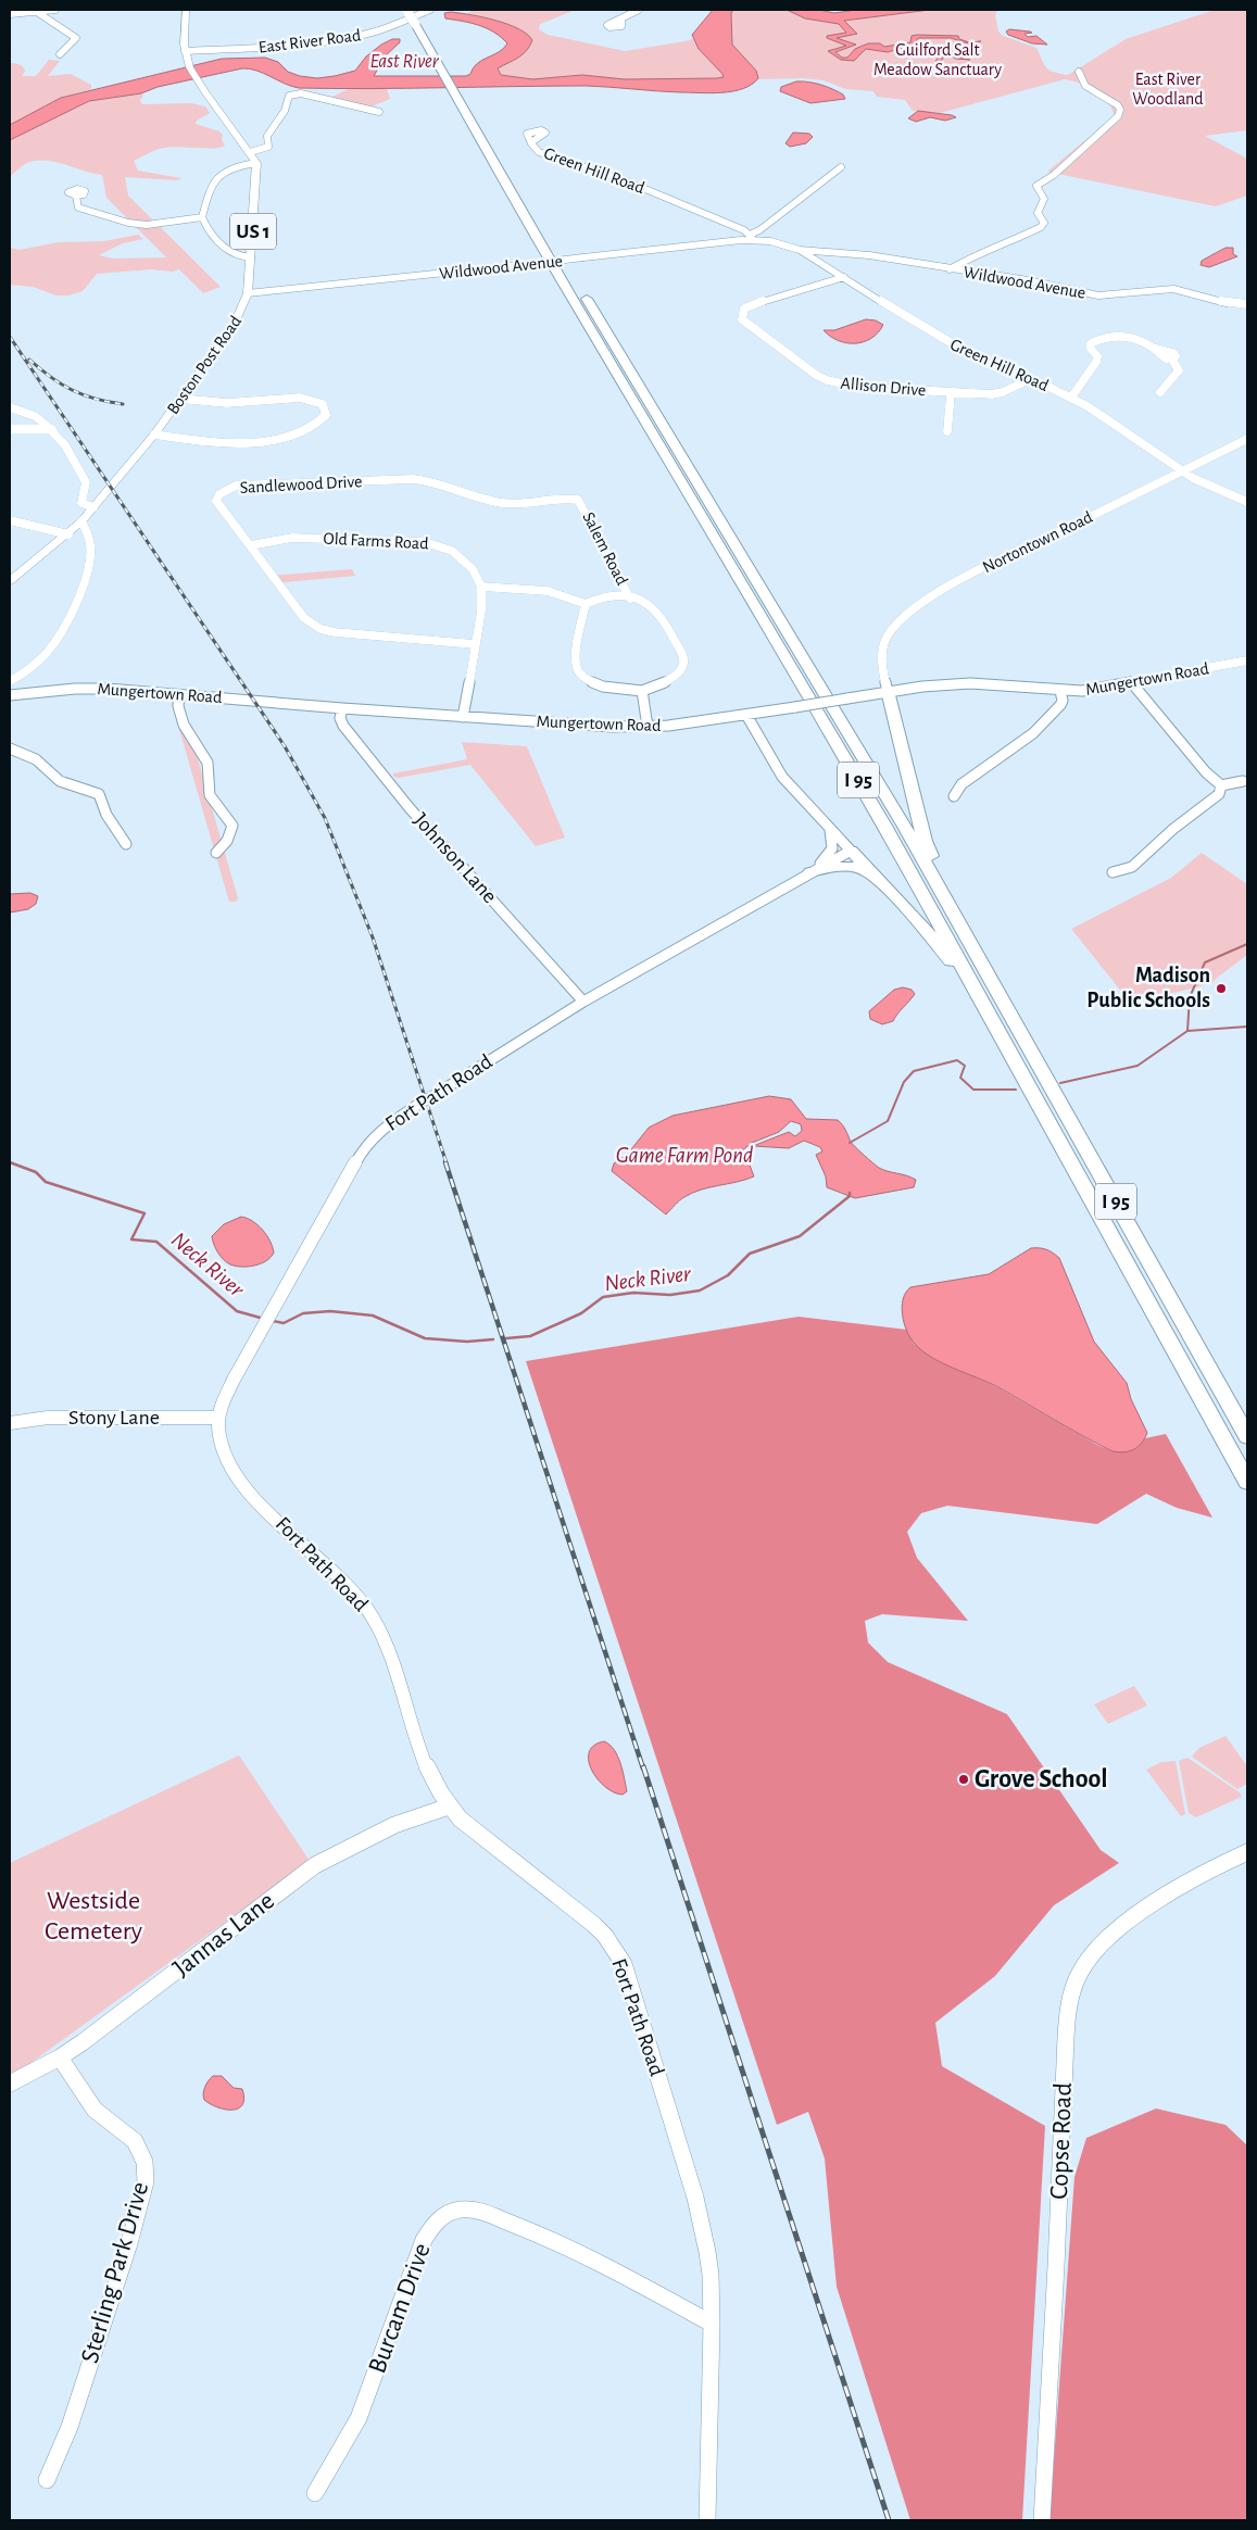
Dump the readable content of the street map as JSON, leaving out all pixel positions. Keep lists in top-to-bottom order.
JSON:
{
  "streets": {
    "highway": ["I 95"],
    "main road": ["US 1", "Boston Post Road"],
    "street": [
      "East River Road",
      "Green Hill Road",
      "Wildwood Avenue",
      "Allison Drive",
      "Sandlewood Drive",
      "Old Farms Road",
      "Nortontown Road",
      "Salem Road",
      "Mungertown Road",
      "Johnson Lane",
      "Fort Path Road",
      "Stony Lane",
      "Jannas Lane",
      "Copse Road",
      "Sterling Park Drive",
      "Burcam Drive"
    ]
  },
  "crossings": [
    ["Green Hill Road", "Wildwood Avenue"],
    ["Green Hill Road", "Allison Drive"],
    ["Green Hill Road", "Nortontown Road"],
    ["Wildwood Avenue", "Boston Post Road"],
    ["Sandlewood Drive", "Old Farms Road"],
    ["Sandlewood Drive", "Salem Road"],
    ["Nortontown Road", "Mungertown Road"],
    ["Mungertown Road", "Johnson Lane"],
    ["Johnson Lane", "Fort Path Road"],
    ["Fort Path Road", "Stony Lane"],
    ["Fort Path Road", "Jannas Lane"],
    ["Fort Path Road", "Burcam Drive"],
    ["Jannas Lane", "Sterling Park Drive"]
  ],
  "water": ["East River", "Game Farm Pond", "Neck River"],
  "parks": ["Guilford Salt Meadow Sanctuary", "East River Woodland", "Westside Cemetery"],
  "places": ["Madison Public Schools", "Grove School"]
}
